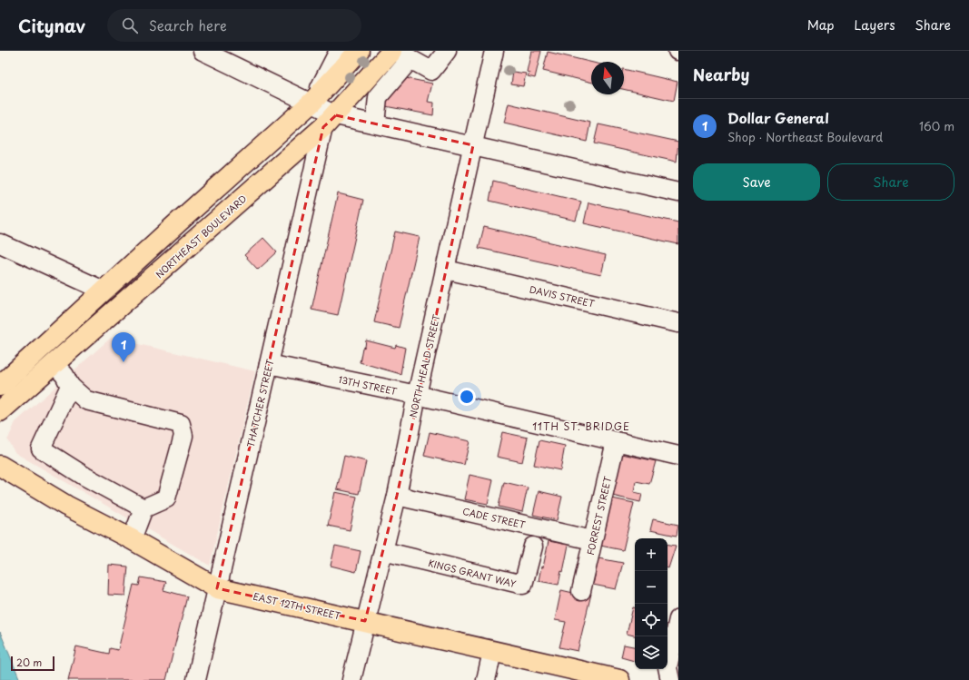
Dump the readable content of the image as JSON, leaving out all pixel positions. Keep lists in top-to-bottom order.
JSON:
{
  "streets": {
    "main road": ["NORTHEAST BOULEVARD", "EAST 12TH STREET"],
    "street": [
      "DAVIS STREET",
      "NORTH HEALD STREET",
      "13TH STREET",
      "THATCHER STREET",
      "FORREST STREET",
      "CADE STREET",
      "KINGS GRANT WAY"
    ]
  },
  "crossings": [
    ["NORTHEAST BOULEVARD", "THATCHER STREET"],
    ["DAVIS STREET", "NORTH HEALD STREET"],
    ["NORTH HEALD STREET", "13TH STREET"],
    ["NORTH HEALD STREET", "CADE STREET"],
    ["NORTH HEALD STREET", "KINGS GRANT WAY"],
    ["NORTH HEALD STREET", "EAST 12TH STREET"],
    ["13TH STREET", "THATCHER STREET"],
    ["13TH STREET", "FORREST STREET"],
    ["THATCHER STREET", "EAST 12TH STREET"],
    ["FORREST STREET", "CADE STREET"]
  ],
  "districts": ["11TH ST. BRIDGE"],
  "scale_bar": "20 m",
  "north": "top",
  "page": {
    "header": "Citynav",
    "search": "Search here",
    "nav": ["Map", "Layers", "Share"],
    "heading": "Nearby",
    "list": [
      {
        "mark": "1",
        "name": "Dollar General",
        "note": "Shop · Northeast Boulevard",
        "value": "160 m"
      }
    ],
    "buttons": ["Save", "Share"],
    "pins": "1",
    "map_buttons": ["+", "−"],
    "scale": "20 m"
  }
}
